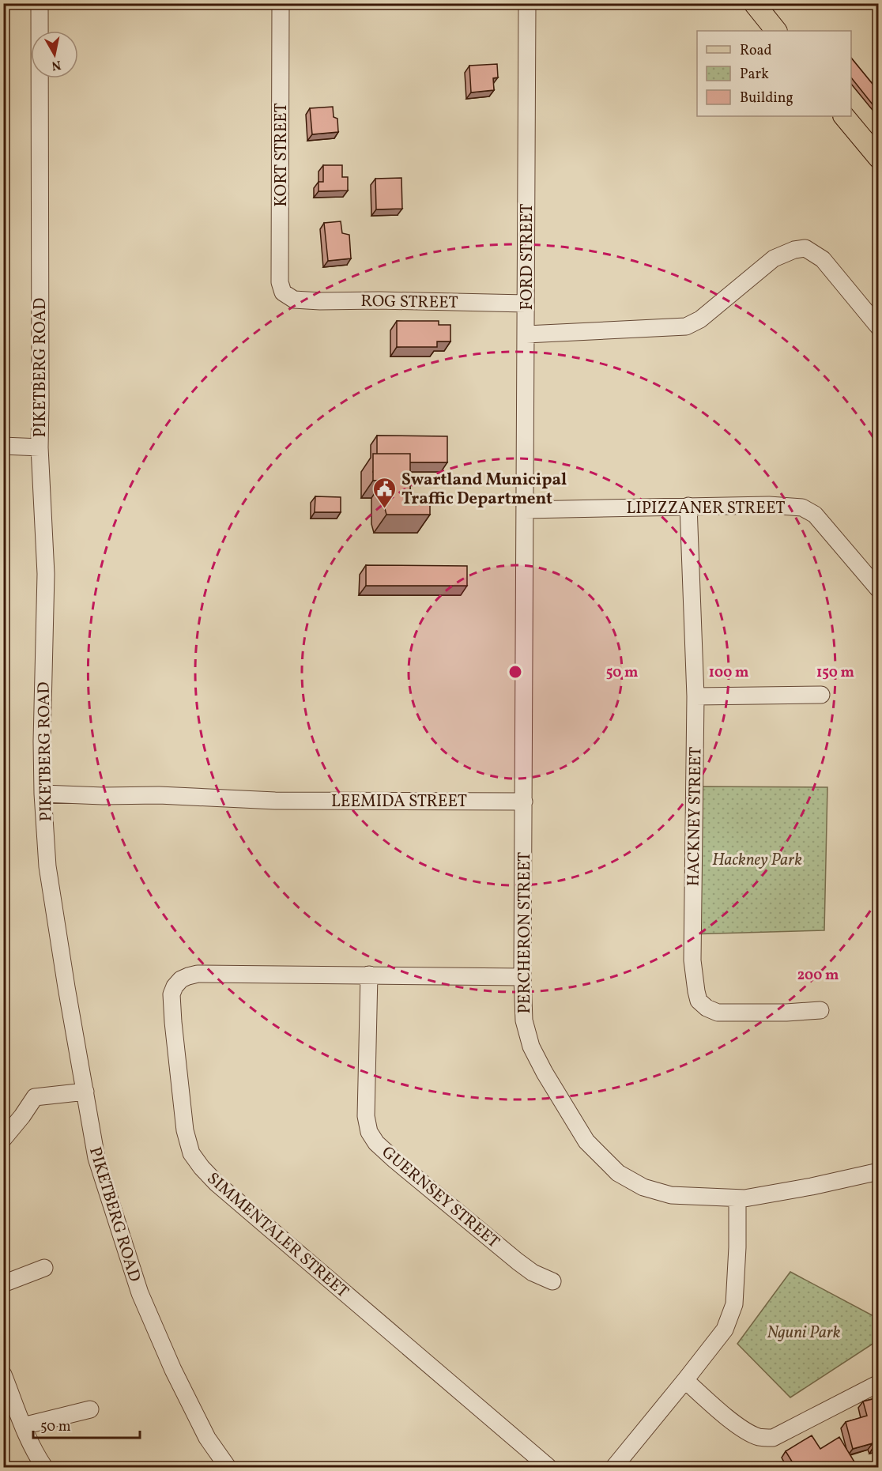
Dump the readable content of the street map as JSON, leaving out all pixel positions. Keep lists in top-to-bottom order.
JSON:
{
  "streets": {
    "street": [
      "KORT STREET",
      "FORD STREET",
      "ROG STREET",
      "PIKETBERG ROAD",
      "LIPIZZANER STREET",
      "LEEMIDA STREET",
      "HACKNEY STREET",
      "PERCHERON STREET",
      "GUERNSEY STREET",
      "SIMMENTALER STREET"
    ]
  },
  "crossings": [
    ["KORT STREET", "ROG STREET"],
    ["FORD STREET", "ROG STREET"],
    ["FORD STREET", "LIPIZZANER STREET"],
    ["FORD STREET", "PERCHERON STREET"],
    ["PIKETBERG ROAD", "LEEMIDA STREET"],
    ["LIPIZZANER STREET", "HACKNEY STREET"],
    ["LIPIZZANER STREET", "PERCHERON STREET"],
    ["LEEMIDA STREET", "PERCHERON STREET"],
    ["PERCHERON STREET", "SIMMENTALER STREET"],
    ["GUERNSEY STREET", "SIMMENTALER STREET"]
  ],
  "parks": ["Hackney Park", "Nguni Park"],
  "places": {
    "public building": ["Swartland Municipal Traffic Department"]
  },
  "legend": ["Road", "Park", "Building"],
  "scale_bar": "50 m",
  "north": "bottom",
  "rings": [
    "50 m",
    "100 m",
    "150 m",
    "200 m"
  ]
}
